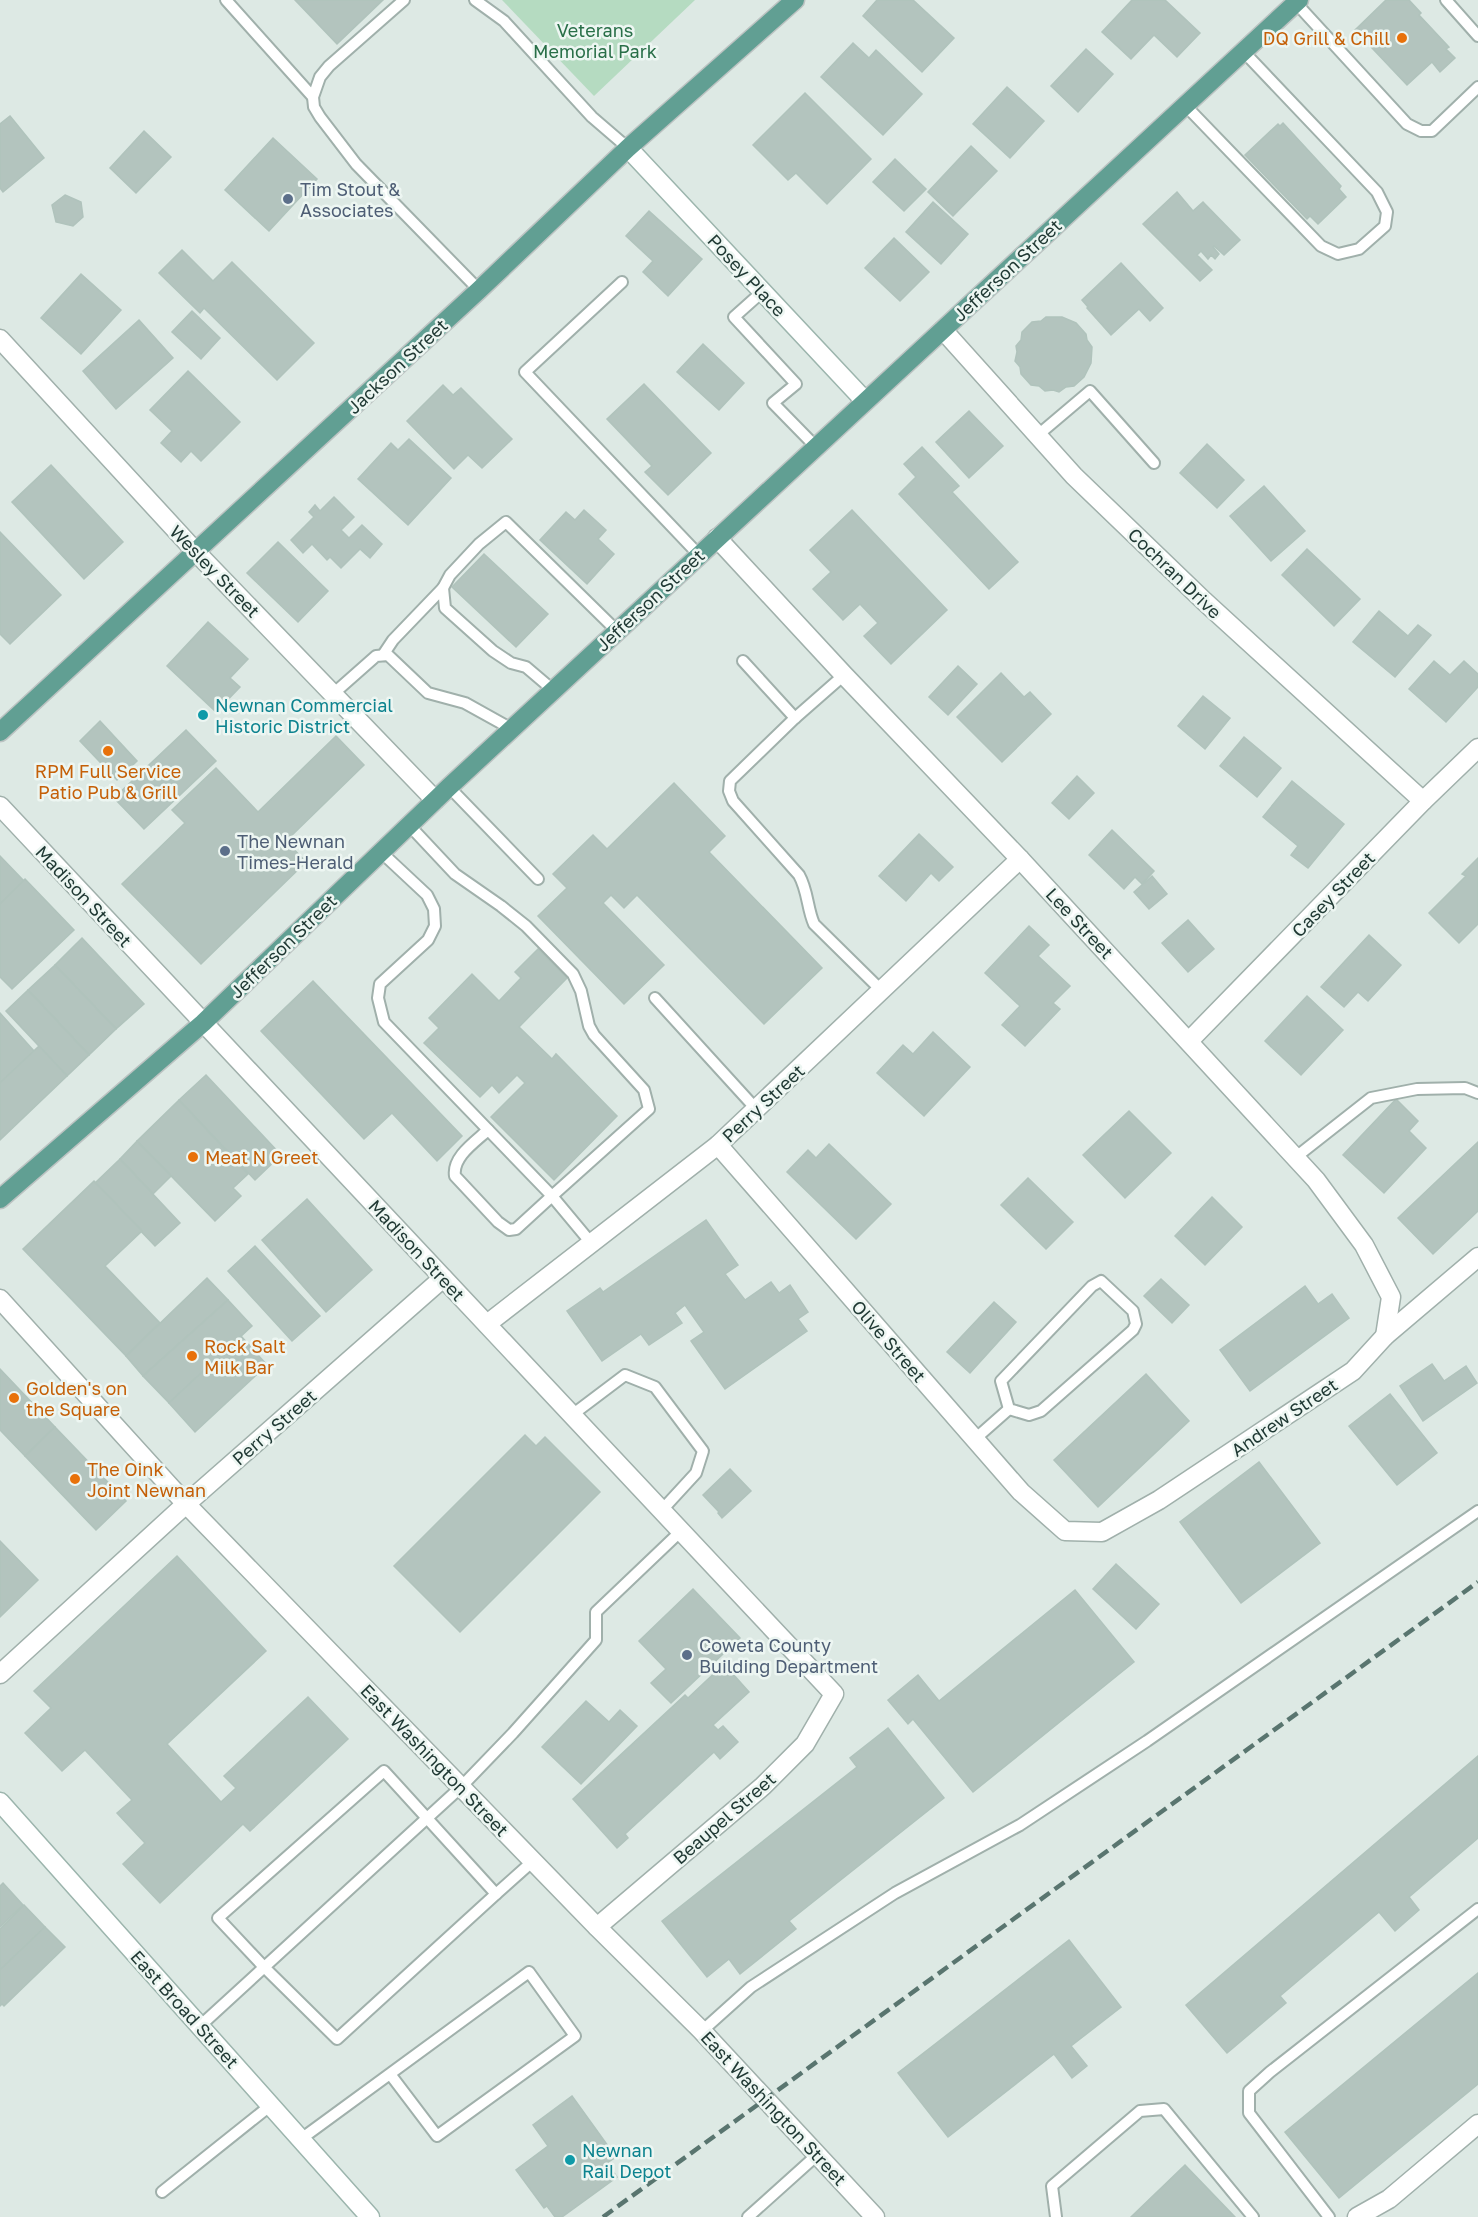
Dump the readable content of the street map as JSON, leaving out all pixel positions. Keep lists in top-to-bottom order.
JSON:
{
  "streets": {
    "main road": ["Jefferson Street", "Jackson Street"],
    "street": [
      "Posey Place",
      "Wesley Street",
      "Cochran Drive",
      "Casey Street",
      "Madison Street",
      "Lee Street",
      "Perry Street",
      "Olive Street",
      "Andrew Street",
      "East Washington Street",
      "Beaupel Street",
      "East Broad Street"
    ]
  },
  "crossings": [
    ["Jefferson Street", "Posey Place"],
    ["Jefferson Street", "Wesley Street"],
    ["Jefferson Street", "Cochran Drive"],
    ["Jefferson Street", "Madison Street"],
    ["Jefferson Street", "Lee Street"],
    ["Posey Place", "Jackson Street"],
    ["Jackson Street", "Wesley Street"],
    ["Cochran Drive", "Casey Street"],
    ["Casey Street", "Lee Street"],
    ["Madison Street", "Perry Street"],
    ["Madison Street", "Beaupel Street"],
    ["Lee Street", "Perry Street"],
    ["Lee Street", "Andrew Street"],
    ["Perry Street", "Olive Street"],
    ["Perry Street", "East Washington Street"],
    ["Olive Street", "Andrew Street"],
    ["East Washington Street", "Beaupel Street"]
  ],
  "parks": ["Veterans Memorial Park"],
  "places": [
    "DQ Grill & Chill",
    "Tim Stout & Associates",
    "Newnan Commercial Historic District",
    "RPM Full Service Patio Pub & Grill",
    "The Newnan Times-Herald",
    "Meat N Greet",
    "Rock Salt Milk Bar",
    "Golden's on the Square",
    "The Oink Joint Newnan",
    "Coweta County Building Department",
    "Newnan Rail Depot"
  ]
}
